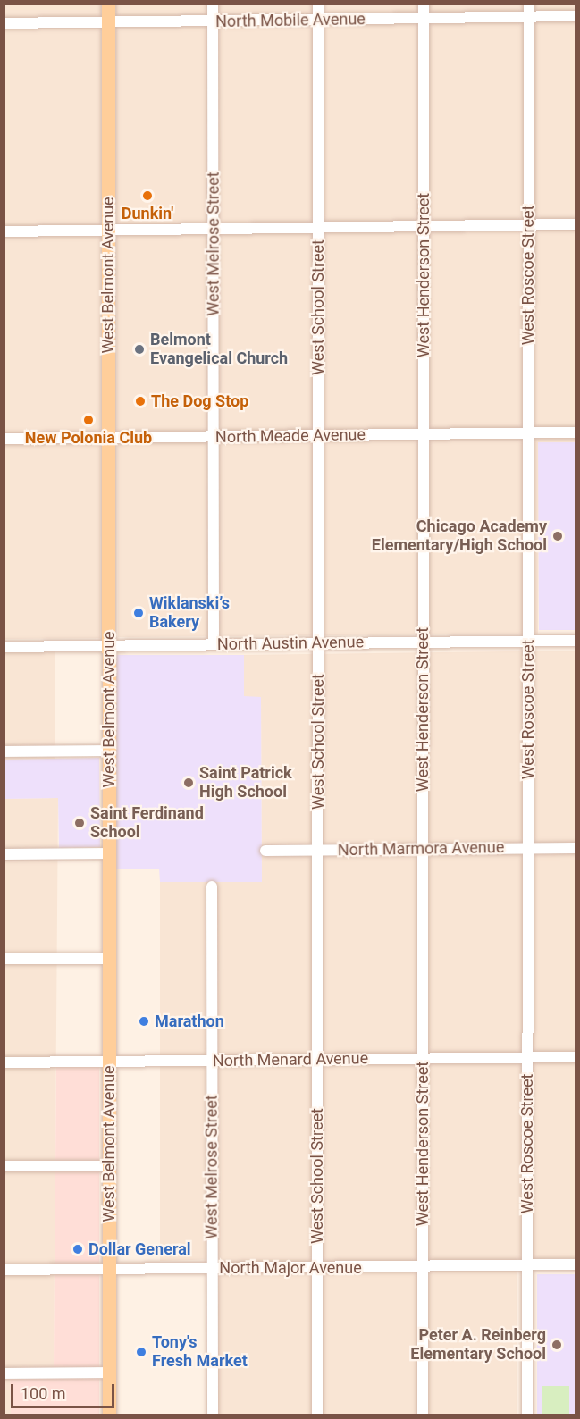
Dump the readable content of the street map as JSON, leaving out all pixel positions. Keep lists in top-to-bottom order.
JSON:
{
  "streets": {
    "main road": ["West Belmont Avenue"],
    "street": [
      "North Mobile Avenue",
      "West Melrose Street",
      "West Henderson Street",
      "West Roscoe Street",
      "West School Street",
      "North Meade Avenue",
      "North Austin Avenue",
      "North Marmora Avenue",
      "North Menard Avenue",
      "North Major Avenue"
    ]
  },
  "crossings": [
    ["North Mobile Avenue", "West Melrose Street"],
    ["North Mobile Avenue", "West Belmont Avenue"],
    ["North Mobile Avenue", "West Henderson Street"],
    ["North Mobile Avenue", "West Roscoe Street"],
    ["North Mobile Avenue", "West School Street"],
    ["West Melrose Street", "North Meade Avenue"],
    ["West Melrose Street", "North Austin Avenue"],
    ["West Melrose Street", "North Menard Avenue"],
    ["West Melrose Street", "North Major Avenue"],
    ["West Belmont Avenue", "North Meade Avenue"],
    ["West Belmont Avenue", "North Austin Avenue"],
    ["West Belmont Avenue", "North Menard Avenue"],
    ["West Belmont Avenue", "North Major Avenue"],
    ["West Henderson Street", "North Meade Avenue"],
    ["West Henderson Street", "North Austin Avenue"],
    ["West Henderson Street", "North Marmora Avenue"],
    ["West Henderson Street", "North Menard Avenue"],
    ["West Henderson Street", "North Major Avenue"],
    ["West Roscoe Street", "North Meade Avenue"],
    ["West Roscoe Street", "North Austin Avenue"],
    ["West Roscoe Street", "North Marmora Avenue"],
    ["West Roscoe Street", "North Menard Avenue"],
    ["West Roscoe Street", "North Major Avenue"],
    ["West School Street", "North Meade Avenue"],
    ["West School Street", "North Austin Avenue"],
    ["West School Street", "North Marmora Avenue"],
    ["West School Street", "North Menard Avenue"],
    ["West School Street", "North Major Avenue"]
  ],
  "places": [
    "Dunkin'",
    "Belmont Evangelical Church",
    "The Dog Stop",
    "New Polonia Club",
    "Chicago Academy Elementary/High School",
    "Wiklanski’s Bakery",
    "Saint Patrick High School",
    "Saint Ferdinand School",
    "Marathon",
    "Dollar General",
    "Peter A. Reinberg Elementary School",
    "Tony's Fresh Market"
  ],
  "scale_bar": "100 m"
}
